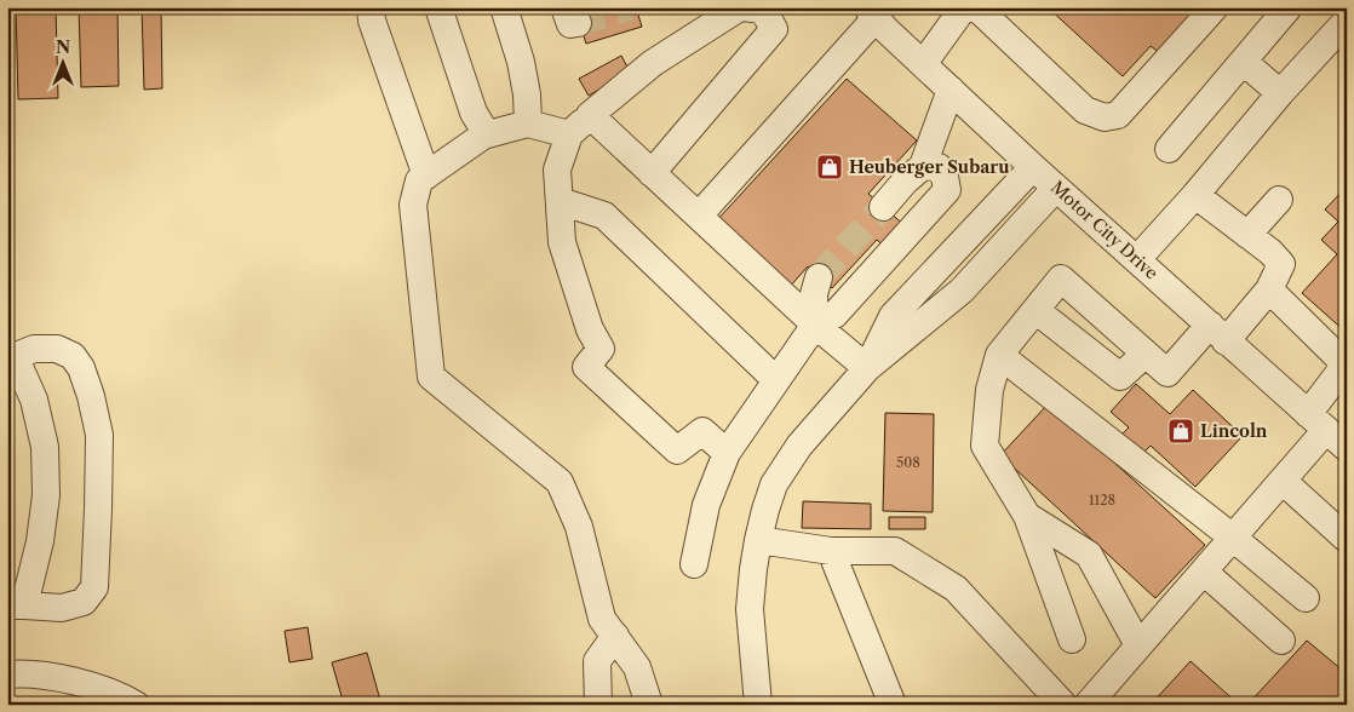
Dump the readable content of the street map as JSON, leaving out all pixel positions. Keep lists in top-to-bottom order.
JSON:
{
  "streets": {
    "street": ["Motor City Drive"]
  },
  "places": {
    "shop": ["Heuberger Subaru", "Lincoln"]
  },
  "house_numbers": ["508", "1128"],
  "north": "top"
}
